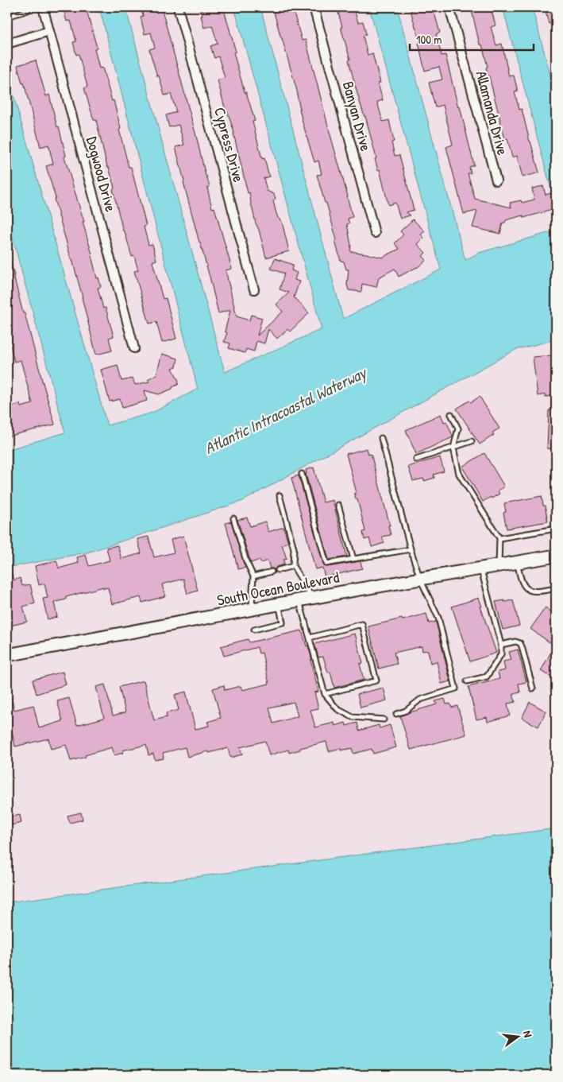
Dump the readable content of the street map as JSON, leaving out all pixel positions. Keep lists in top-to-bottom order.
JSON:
{
  "streets": {
    "main road": ["South Ocean Boulevard"],
    "street": [
      "Allamanda Drive",
      "Banyan Drive",
      "Cypress Drive",
      "Dogwood Drive"
    ]
  },
  "water": ["Atlantic Intracoastal Waterway"],
  "scale_bar": "100 m",
  "north": "right"
}
